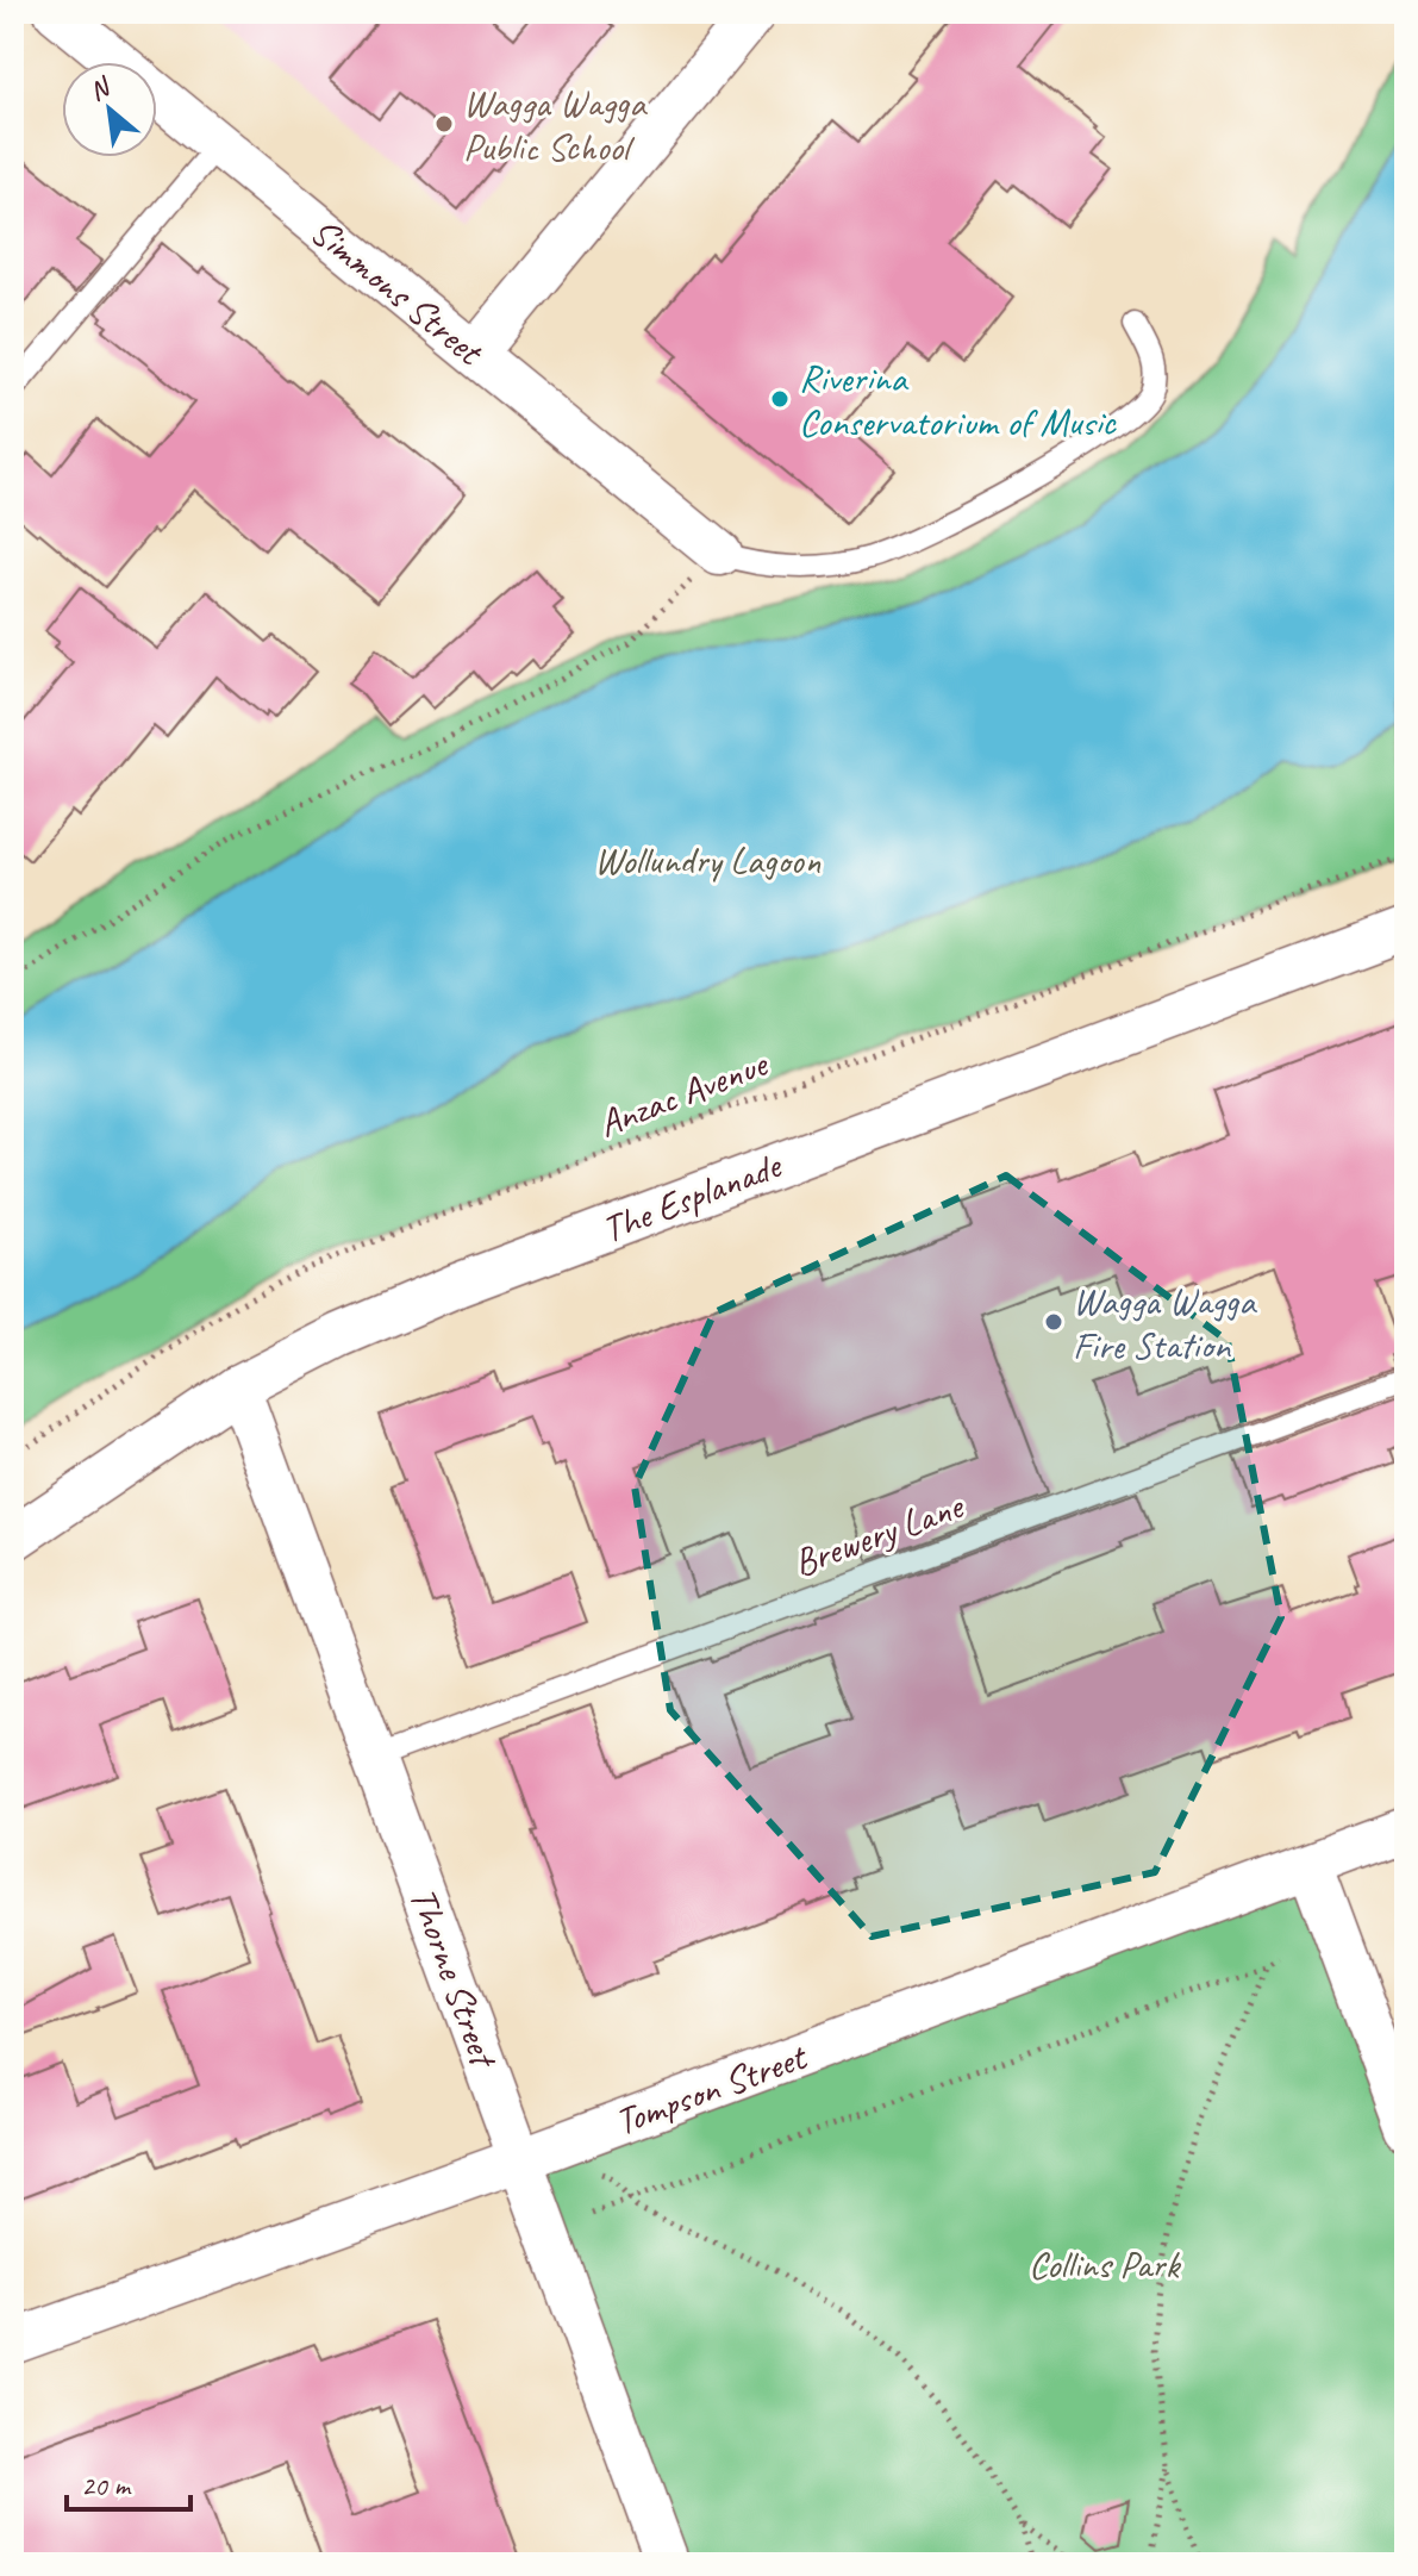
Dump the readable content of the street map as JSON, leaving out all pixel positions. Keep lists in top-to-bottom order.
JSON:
{
  "streets": {
    "street": [
      "Simmons Street",
      "The Esplanade",
      "Thorne Street",
      "Tompson Street"
    ],
    "lane": ["Brewery Lane"],
    "path": ["Anzac Avenue"]
  },
  "crossings": [
    ["The Esplanade", "Thorne Street"],
    ["Brewery Lane", "Thorne Street"],
    ["Thorne Street", "Tompson Street"]
  ],
  "parks": ["Wollundry Lagoon", "Collins Park"],
  "places": ["Wagga Wagga Public School", "Riverina Conservatorium of Music", "Wagga Wagga Fire Station"],
  "scale_bar": "20 m",
  "north": "top left"
}
